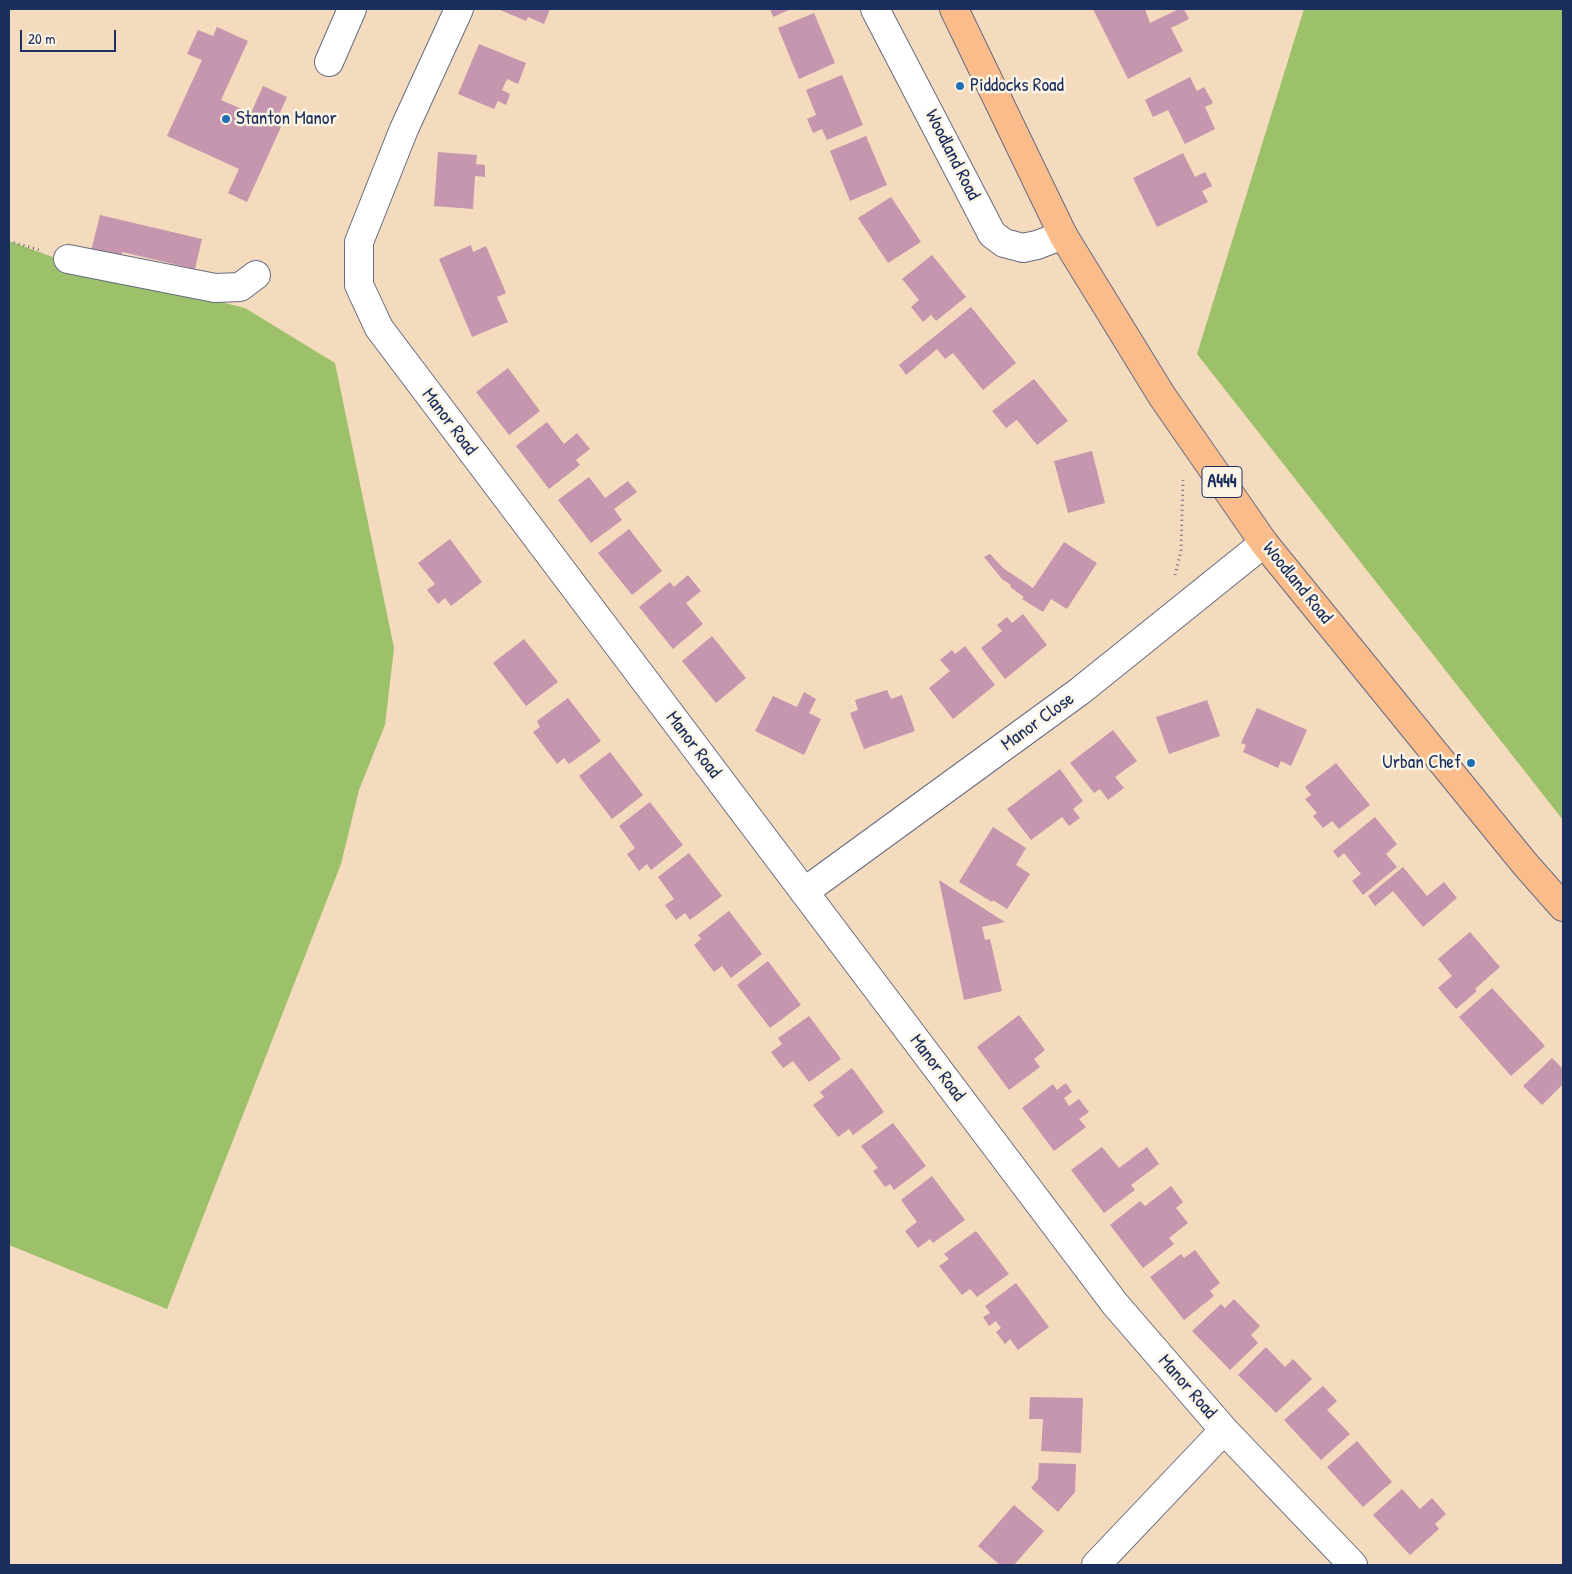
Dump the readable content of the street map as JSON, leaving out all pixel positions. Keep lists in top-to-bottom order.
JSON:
{
  "streets": {
    "highway": ["Woodland Road", "A444"],
    "street": ["Manor Road", "Manor Close"]
  },
  "crossings": [
    ["Woodland Road", "Manor Close"],
    ["Manor Road", "Manor Close"]
  ],
  "places": ["Piddocks Road", "Stanton Manor", "Urban Chef"],
  "scale_bar": "20 m"
}
